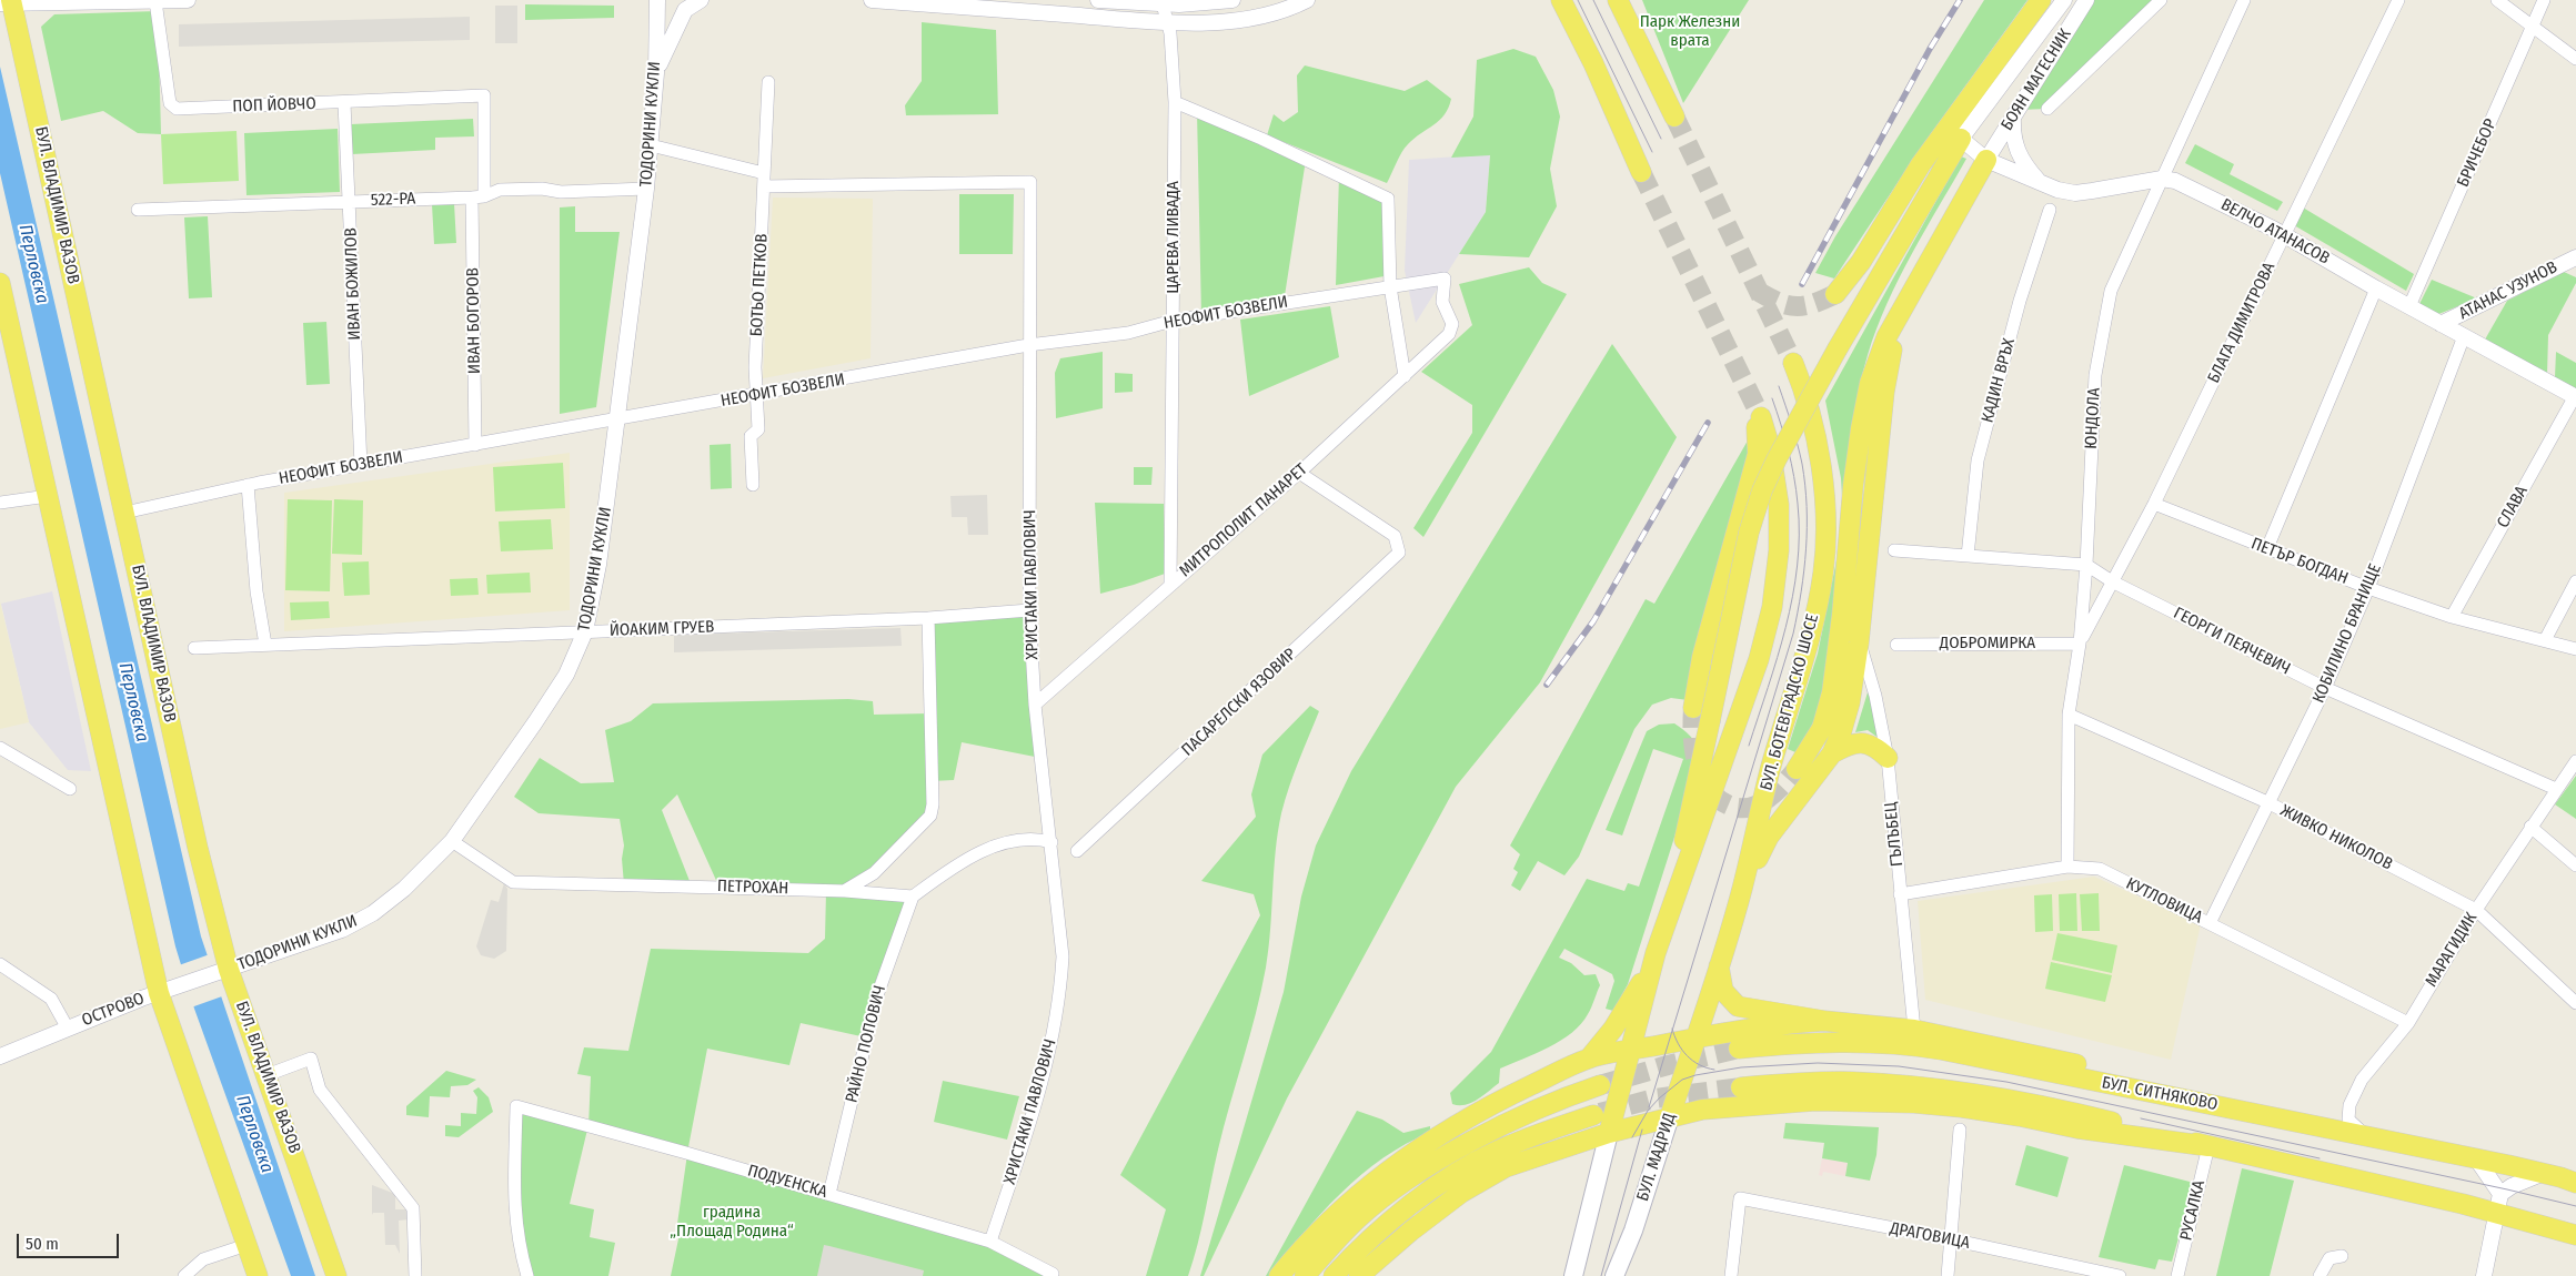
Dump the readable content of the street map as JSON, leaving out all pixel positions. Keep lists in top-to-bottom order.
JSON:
{
  "streets": {
    "main road": [
      "БУЛ. ВЛАДИМИР ВАЗОВ",
      "БУЛ. БОТЕВГРАДСКО ШОСЕ",
      "БУЛ. СИТНЯКОВО",
      "БУЛ. МАДРИД"
    ],
    "street": [
      "БОЯН МАГЕСНИК",
      "ПОП ЙОВЧО",
      "ТОДОРИНИ КУКЛИ",
      "БРИЧЕБОР",
      "522-РА",
      "ВЕЛЧО АТАНАСОВ",
      "ЦАРЕВА ЛИВАДА",
      "ИВАН БОЖИЛОВ",
      "БОТЬО ПЕТКОВ",
      "АТАНАС УЗУНОВ",
      "НЕОФИТ БОЗВЕЛИ",
      "ИВАН БОГОРОВ",
      "БЛАГА ДИМИТРОВА",
      "КАДИН ВРЪХ",
      "ЮНДОЛА",
      "СЛАВА",
      "МИТРОПОЛИТ ПАНАРЕТ",
      "ПЕТЪР БОГДАН",
      "ХРИСТАКИ ПАВЛОВИЧ",
      "ЙОАКИМ ГРУЕВ",
      "КОБИЛИНО БРАНИЩЕ",
      "ГЕОРГИ ПЕЯЧЕВИЧ",
      "ДОБРОМИРКА",
      "ПАСАРЕЛСКИ ЯЗОВИР",
      "ГЪЛЪБЕЦ",
      "ЖИВКО НИКОЛОВ",
      "ПЕТРОХАН",
      "КУТЛОВИЦА",
      "МАРАГИДИК",
      "ОСТРОВО",
      "РАЙНО ПОПОВИЧ",
      "ПОДУЕНСКА",
      "РУСАЛКА",
      "ДРАГОВИЦА"
    ]
  },
  "crossings": [
    ["БОЯН МАГЕСНИК", "ВЕЛЧО АТАНАСОВ"],
    ["ПОП ЙОВЧО", "ИВАН БОЖИЛОВ"],
    ["ПОП ЙОВЧО", "ИВАН БОГОРОВ"],
    ["ТОДОРИНИ КУКЛИ", "522-РА"],
    ["ТОДОРИНИ КУКЛИ", "БУЛ. ВЛАДИМИР ВАЗОВ"],
    ["ТОДОРИНИ КУКЛИ", "НЕОФИТ БОЗВЕЛИ"],
    ["ТОДОРИНИ КУКЛИ", "ЙОАКИМ ГРУЕВ"],
    ["ТОДОРИНИ КУКЛИ", "ПЕТРОХАН"],
    ["ТОДОРИНИ КУКЛИ", "ОСТРОВО"],
    ["БРИЧЕБОР", "ВЕЛЧО АТАНАСОВ"],
    ["522-РА", "ИВАН БОЖИЛОВ"],
    ["522-РА", "ИВАН БОГОРОВ"],
    ["БУЛ. ВЛАДИМИР ВАЗОВ", "НЕОФИТ БОЗВЕЛИ"],
    ["БУЛ. ВЛАДИМИР ВАЗОВ", "ОСТРОВО"],
    ["ВЕЛЧО АТАНАСОВ", "АТАНАС УЗУНОВ"],
    ["ВЕЛЧО АТАНАСОВ", "БЛАГА ДИМИТРОВА"],
    ["ВЕЛЧО АТАНАСОВ", "ЮНДОЛА"],
    ["ВЕЛЧО АТАНАСОВ", "СЛАВА"],
    ["ВЕЛЧО АТАНАСОВ", "КОБИЛИНО БРАНИЩЕ"],
    ["ЦАРЕВА ЛИВАДА", "НЕОФИТ БОЗВЕЛИ"],
    ["ЦАРЕВА ЛИВАДА", "МИТРОПОЛИТ ПАНАРЕТ"],
    ["ИВАН БОЖИЛОВ", "НЕОФИТ БОЗВЕЛИ"],
    ["БОТЬО ПЕТКОВ", "НЕОФИТ БОЗВЕЛИ"],
    ["БОТЬО ПЕТКОВ", "ХРИСТАКИ ПАВЛОВИЧ"],
    ["НЕОФИТ БОЗВЕЛИ", "ИВАН БОГОРОВ"],
    ["НЕОФИТ БОЗВЕЛИ", "МИТРОПОЛИТ ПАНАРЕТ"],
    ["НЕОФИТ БОЗВЕЛИ", "ХРИСТАКИ ПАВЛОВИЧ"],
    ["БЛАГА ДИМИТРОВА", "ЮНДОЛА"],
    ["БЛАГА ДИМИТРОВА", "ПЕТЪР БОГДАН"],
    ["БЛАГА ДИМИТРОВА", "ГЕОРГИ ПЕЯЧЕВИЧ"],
    ["БЛАГА ДИМИТРОВА", "ДОБРОМИРКА"],
    ["КАДИН ВРЪХ", "ГЕОРГИ ПЕЯЧЕВИЧ"],
    ["ЮНДОЛА", "ГЕОРГИ ПЕЯЧЕВИЧ"],
    ["ЮНДОЛА", "ДОБРОМИРКА"],
    ["ЮНДОЛА", "ЖИВКО НИКОЛОВ"],
    ["ЮНДОЛА", "КУТЛОВИЦА"],
    ["СЛАВА", "ПЕТЪР БОГДАН"],
    ["МИТРОПОЛИТ ПАНАРЕТ", "ХРИСТАКИ ПАВЛОВИЧ"],
    ["МИТРОПОЛИТ ПАНАРЕТ", "ПАСАРЕЛСКИ ЯЗОВИР"],
    ["ПЕТЪР БОГДАН", "КОБИЛИНО БРАНИЩЕ"],
    ["ХРИСТАКИ ПАВЛОВИЧ", "ЙОАКИМ ГРУЕВ"],
    ["ХРИСТАКИ ПАВЛОВИЧ", "ПОДУЕНСКА"],
    ["КОБИЛИНО БРАНИЩЕ", "ГЕОРГИ ПЕЯЧЕВИЧ"],
    ["КОБИЛИНО БРАНИЩЕ", "ЖИВКО НИКОЛОВ"],
    ["КОБИЛИНО БРАНИЩЕ", "КУТЛОВИЦА"],
    ["ГЕОРГИ ПЕЯЧЕВИЧ", "МАРАГИДИК"],
    ["БУЛ. БОТЕВГРАДСКО ШОСЕ", "БУЛ. МАДРИД"],
    ["ГЪЛЪБЕЦ", "КУТЛОВИЦА"],
    ["ЖИВКО НИКОЛОВ", "МАРАГИДИК"],
    ["ПЕТРОХАН", "РАЙНО ПОПОВИЧ"],
    ["КУТЛОВИЦА", "МАРАГИДИК"],
    ["МАРАГИДИК", "БУЛ. СИТНЯКОВО"],
    ["РАЙНО ПОПОВИЧ", "ПОДУЕНСКА"]
  ],
  "water": ["Перловска"],
  "parks": ["Парк Железни врата", "градина „Площад Родина“"],
  "scale_bar": "50 m"
}
